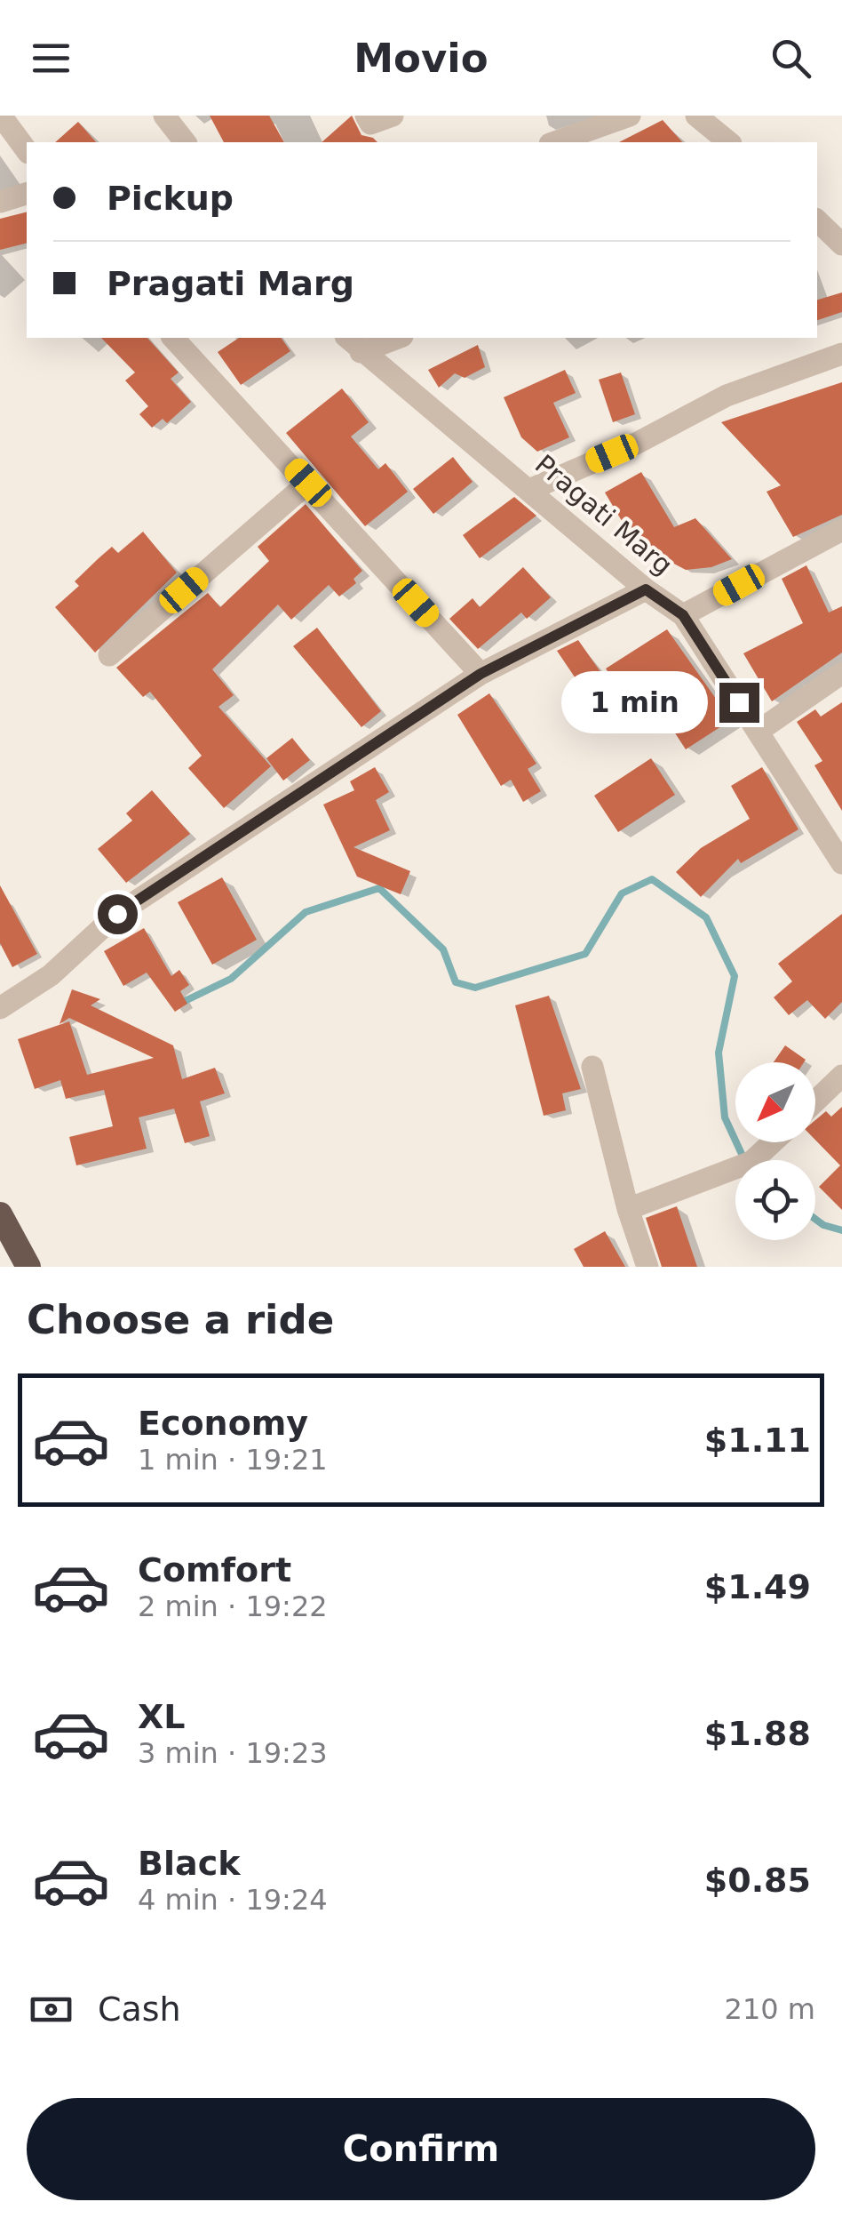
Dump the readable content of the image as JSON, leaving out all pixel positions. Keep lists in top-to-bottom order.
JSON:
{
  "streets": {
    "street": ["Pragati Marg"]
  },
  "north": "bottom left",
  "page": {
    "header": "Movio",
    "banner": ["Pickup", "Pragati Marg"],
    "bubble": "1 min",
    "heading": "Choose a ride",
    "list": [
      {
        "name": "Economy",
        "note": "1 min · 19:21",
        "value": "$1.11"
      },
      {
        "name": "Comfort",
        "note": "2 min · 19:22",
        "value": "$1.49"
      },
      {
        "name": "XL",
        "note": "3 min · 19:23",
        "value": "$1.88"
      },
      {
        "name": "Black",
        "note": "4 min · 19:24",
        "value": "$0.85"
      }
    ],
    "pay": ["Cash", "210 m"],
    "buttons": "Confirm"
  }
}
